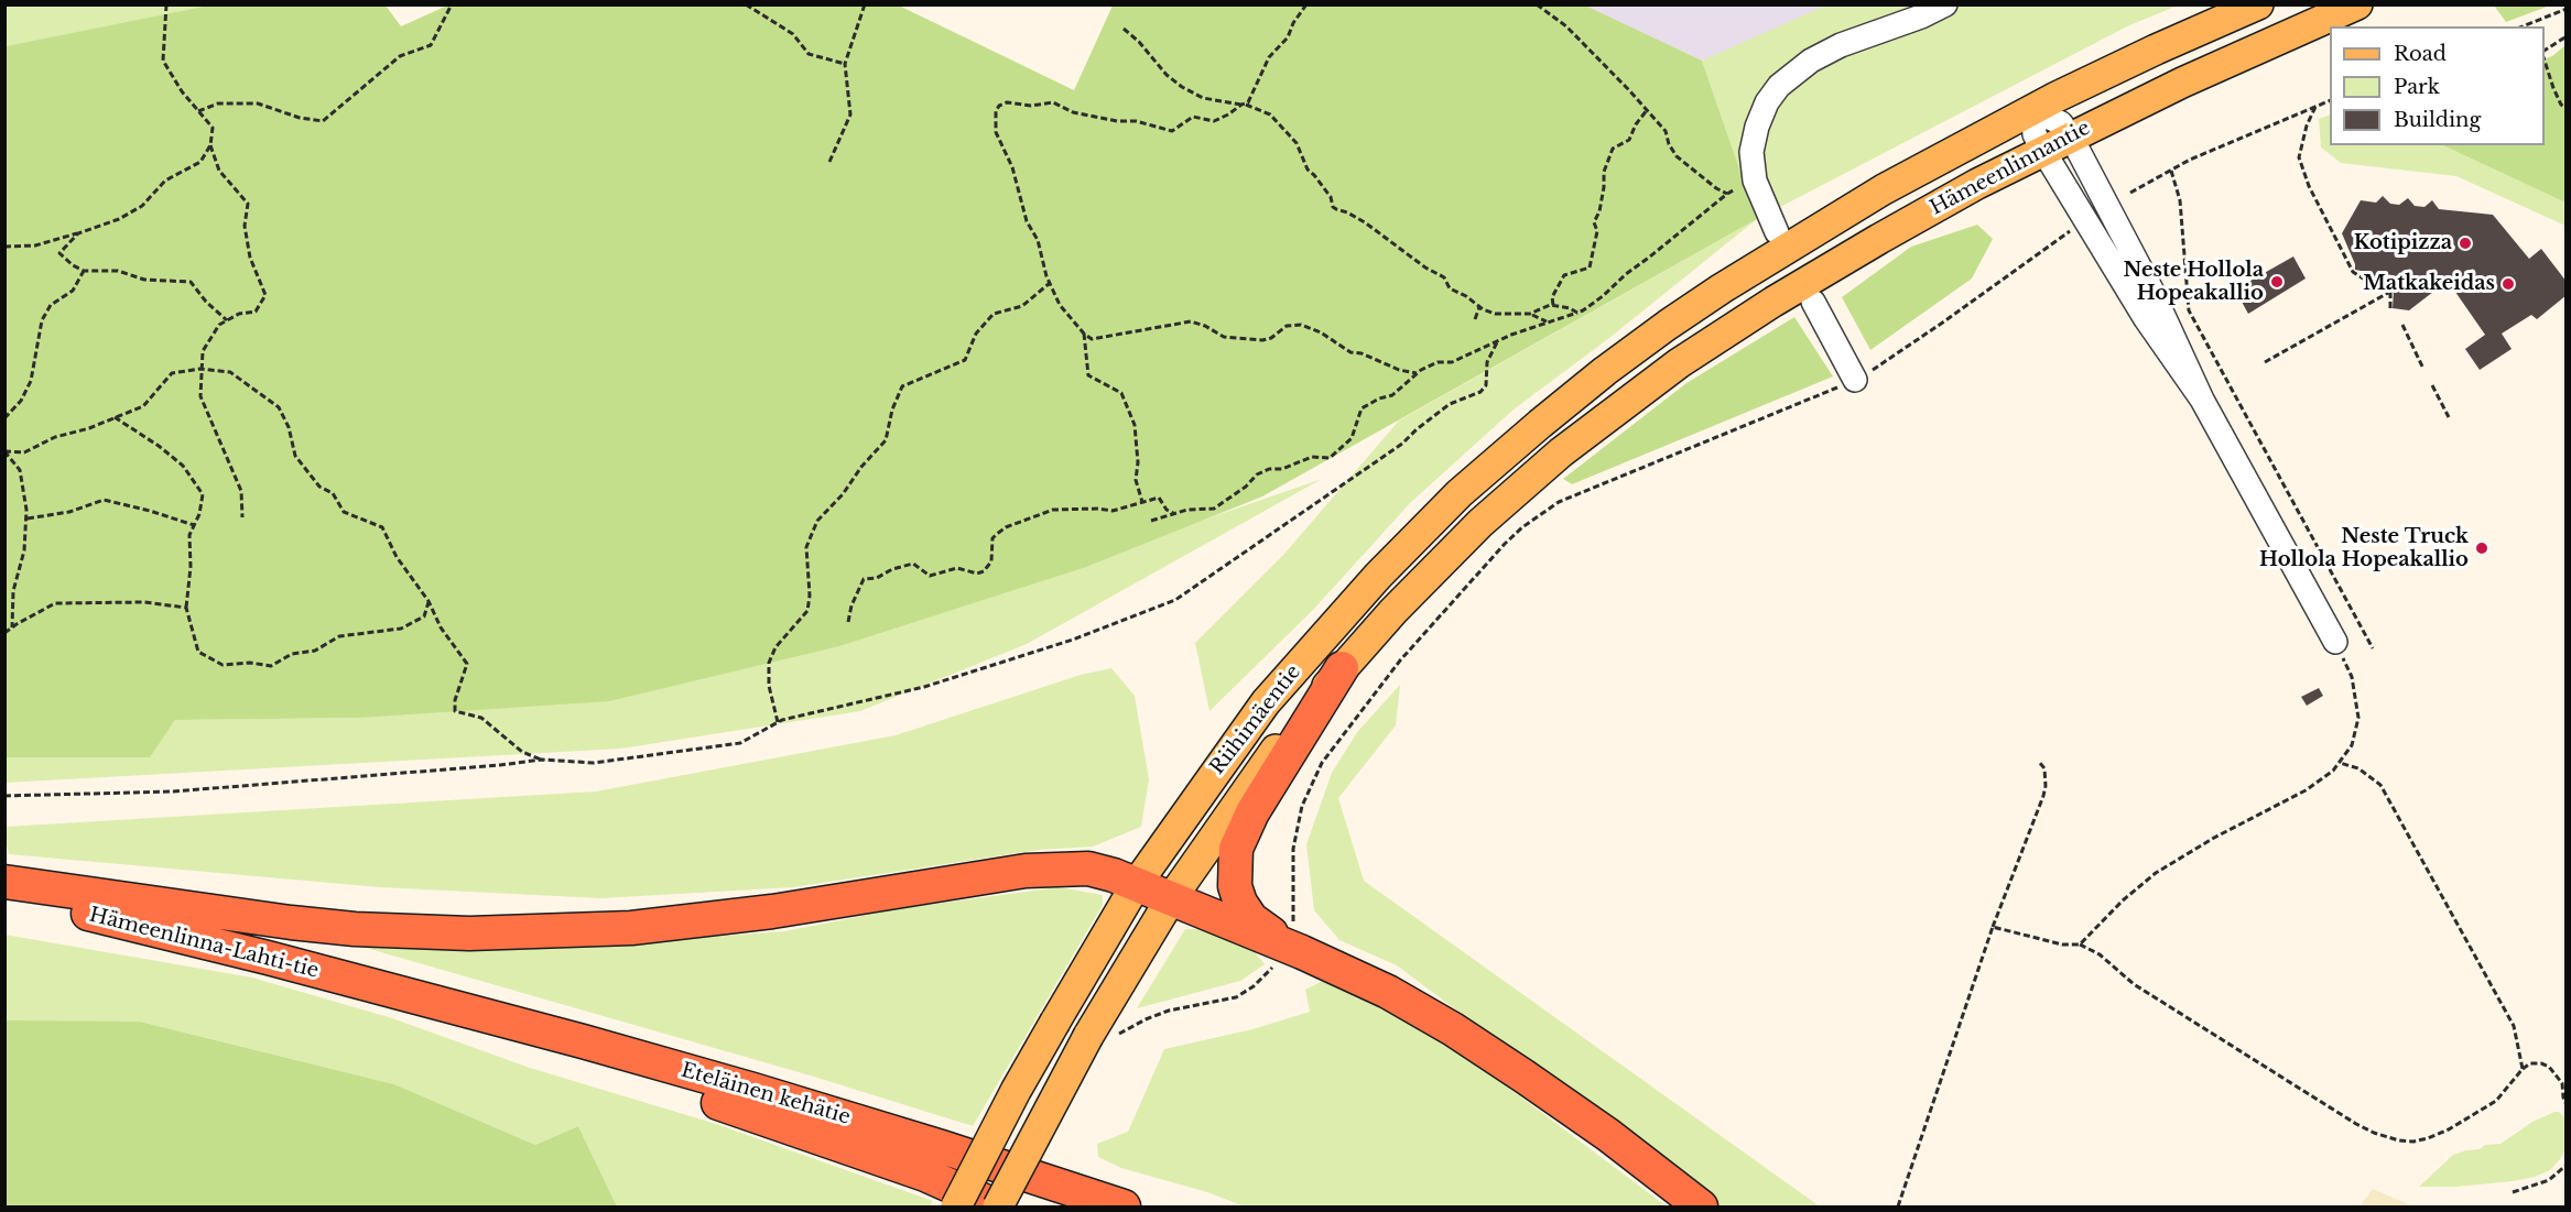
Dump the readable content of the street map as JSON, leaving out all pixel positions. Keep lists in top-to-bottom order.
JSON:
{
  "streets": {
    "highway": ["Hämeenlinna-Lahti-tie", "Eteläinen kehätie"],
    "main road": ["Hämeenlinnantie", "Riihimäentie"]
  },
  "crossings": [
    ["Hämeenlinnantie", "Riihimäentie"],
    ["Hämeenlinna-Lahti-tie", "Eteläinen kehätie"]
  ],
  "places": [
    "Kotipizza",
    "Neste Hollola Hopeakallio",
    "Matkakeidas",
    "Neste Truck Hollola Hopeakallio"
  ],
  "legend": ["Road", "Park", "Building"]
}
